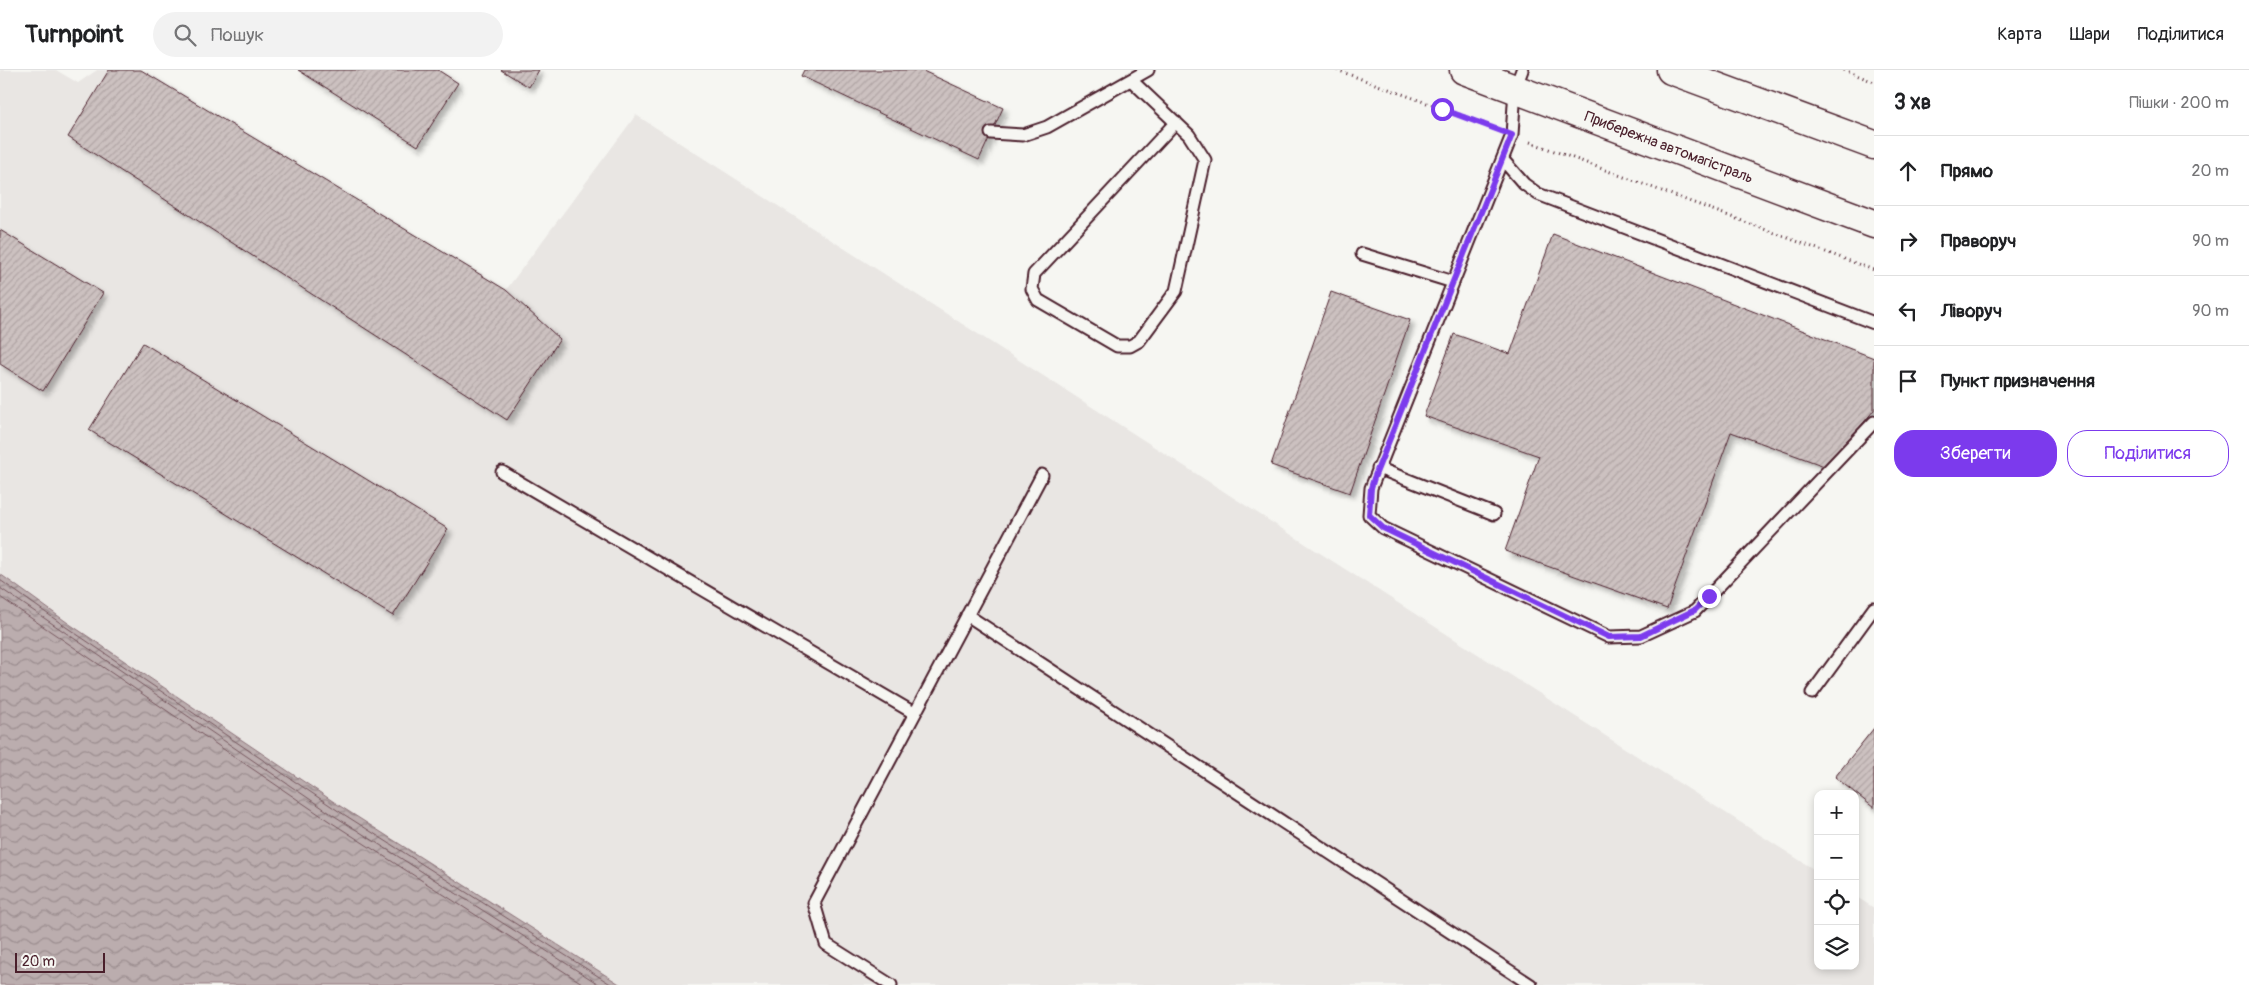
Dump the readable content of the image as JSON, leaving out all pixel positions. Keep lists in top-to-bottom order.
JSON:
{
  "streets": {
    "main road": ["Прибережна автомагістраль"]
  },
  "scale_bar": "20 m",
  "page": {
    "header": "Turnpoint",
    "search": "Пошук",
    "nav": ["Карта", "Шари", "Поділитися"],
    "heading": ["3 хв", "Пішки · 200 m"],
    "list": [
      ["Прямо", "20 m"],
      ["Праворуч", "90 m"],
      ["Ліворуч", "90 m"],
      "Пункт призначення"
    ],
    "buttons": ["Зберегти", "Поділитися"],
    "map_buttons": ["+", "−"],
    "scale": "20 m"
  }
}
